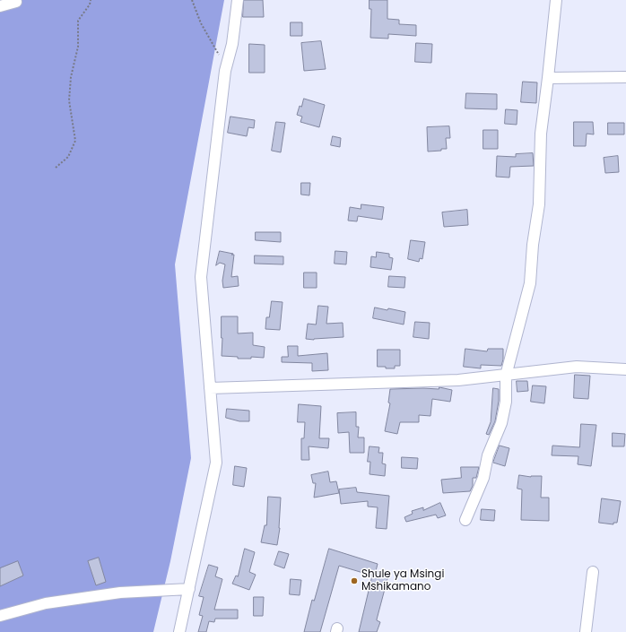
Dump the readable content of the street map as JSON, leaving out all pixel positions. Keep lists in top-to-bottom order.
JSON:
{
  "places": ["Shule ya Msingi Mshikamano"]
}
